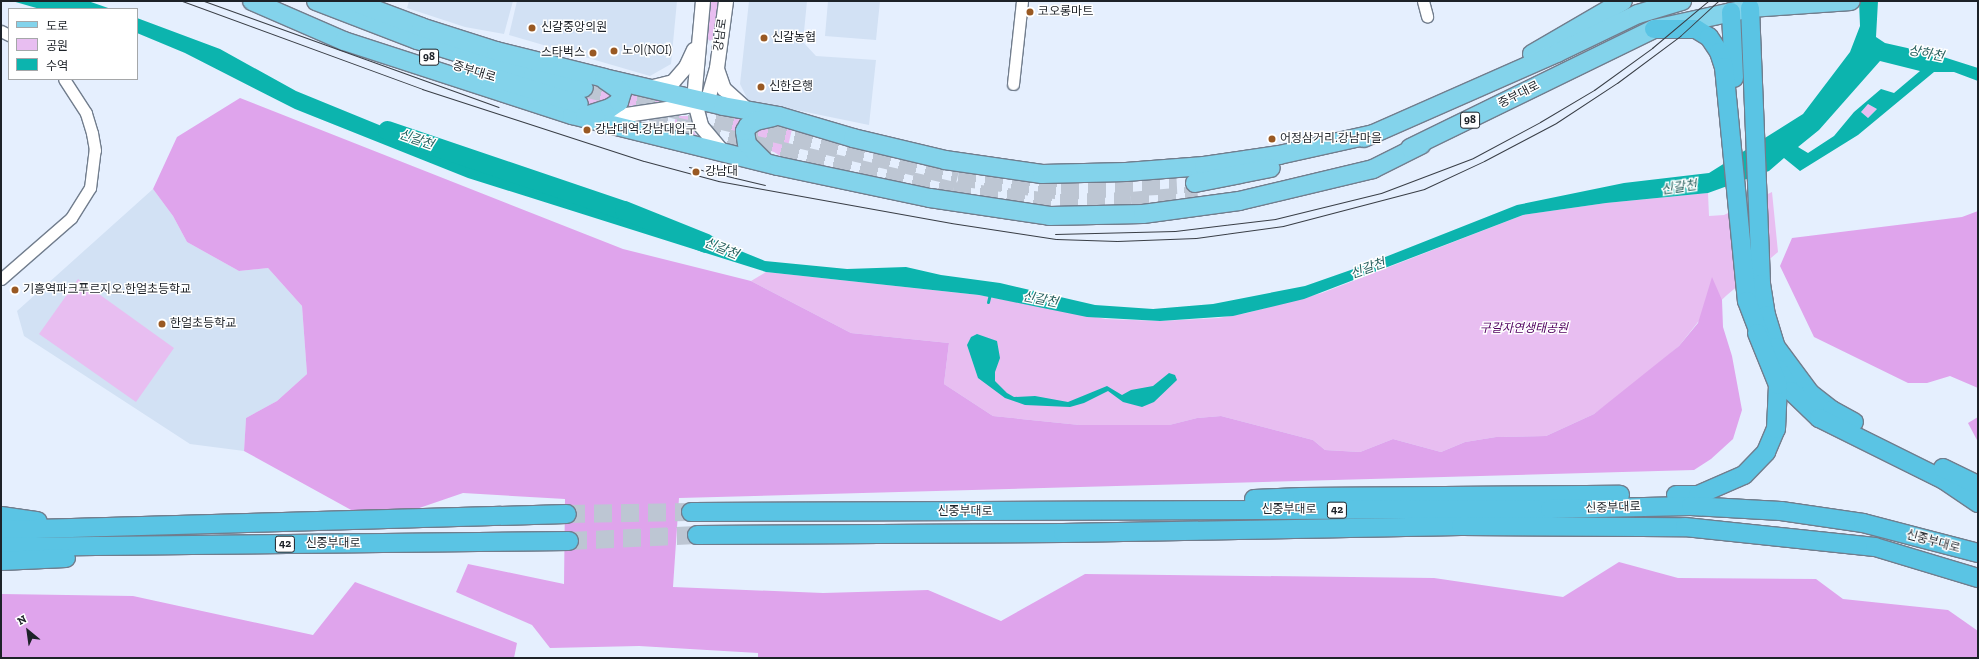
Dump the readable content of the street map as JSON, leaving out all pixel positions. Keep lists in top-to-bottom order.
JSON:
{
  "streets": {
    "highway": ["신중부대로", "42"],
    "main road": ["98", "중부대로"],
    "street": ["강남로"]
  },
  "crossings": [
    ["98", "중부대로"]
  ],
  "water": ["상하천", "신갈천"],
  "parks": ["구갈자연생태공원"],
  "places": [
    "코오롱마트",
    "신갈중앙의원",
    "신갈농협",
    "노이(NOI)",
    "스타벅스",
    "신한은행",
    "강남대역.강남대입구",
    "어정삼거리.강남마을",
    "강남대",
    "기흥역파크푸르지오.한얼초등학교",
    "한얼초등학교"
  ],
  "legend": ["도로", "공원", "수역"],
  "north": "top left"
}
